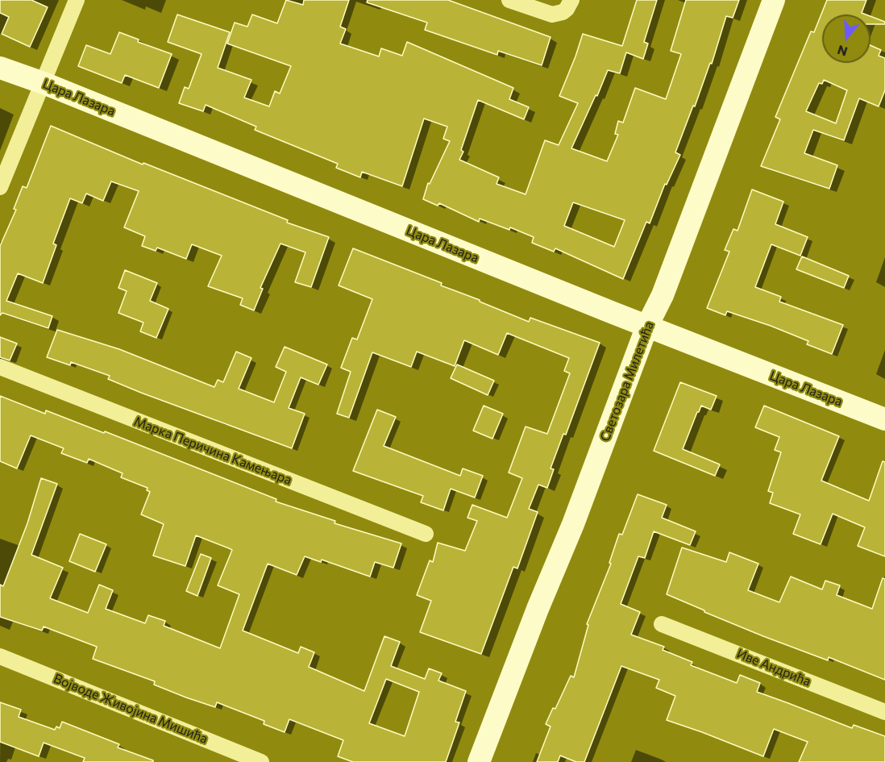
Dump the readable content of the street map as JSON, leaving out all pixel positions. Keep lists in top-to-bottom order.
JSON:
{
  "streets": {
    "main road": ["Цара Лазара", "Светозара Милетића"],
    "street": ["Марка Перичина Камењара", "Иве Андрића", "Војводе Живојина Мишића"]
  },
  "crossings": [
    ["Цара Лазара", "Светозара Милетића"]
  ],
  "north": "bottom"
}
